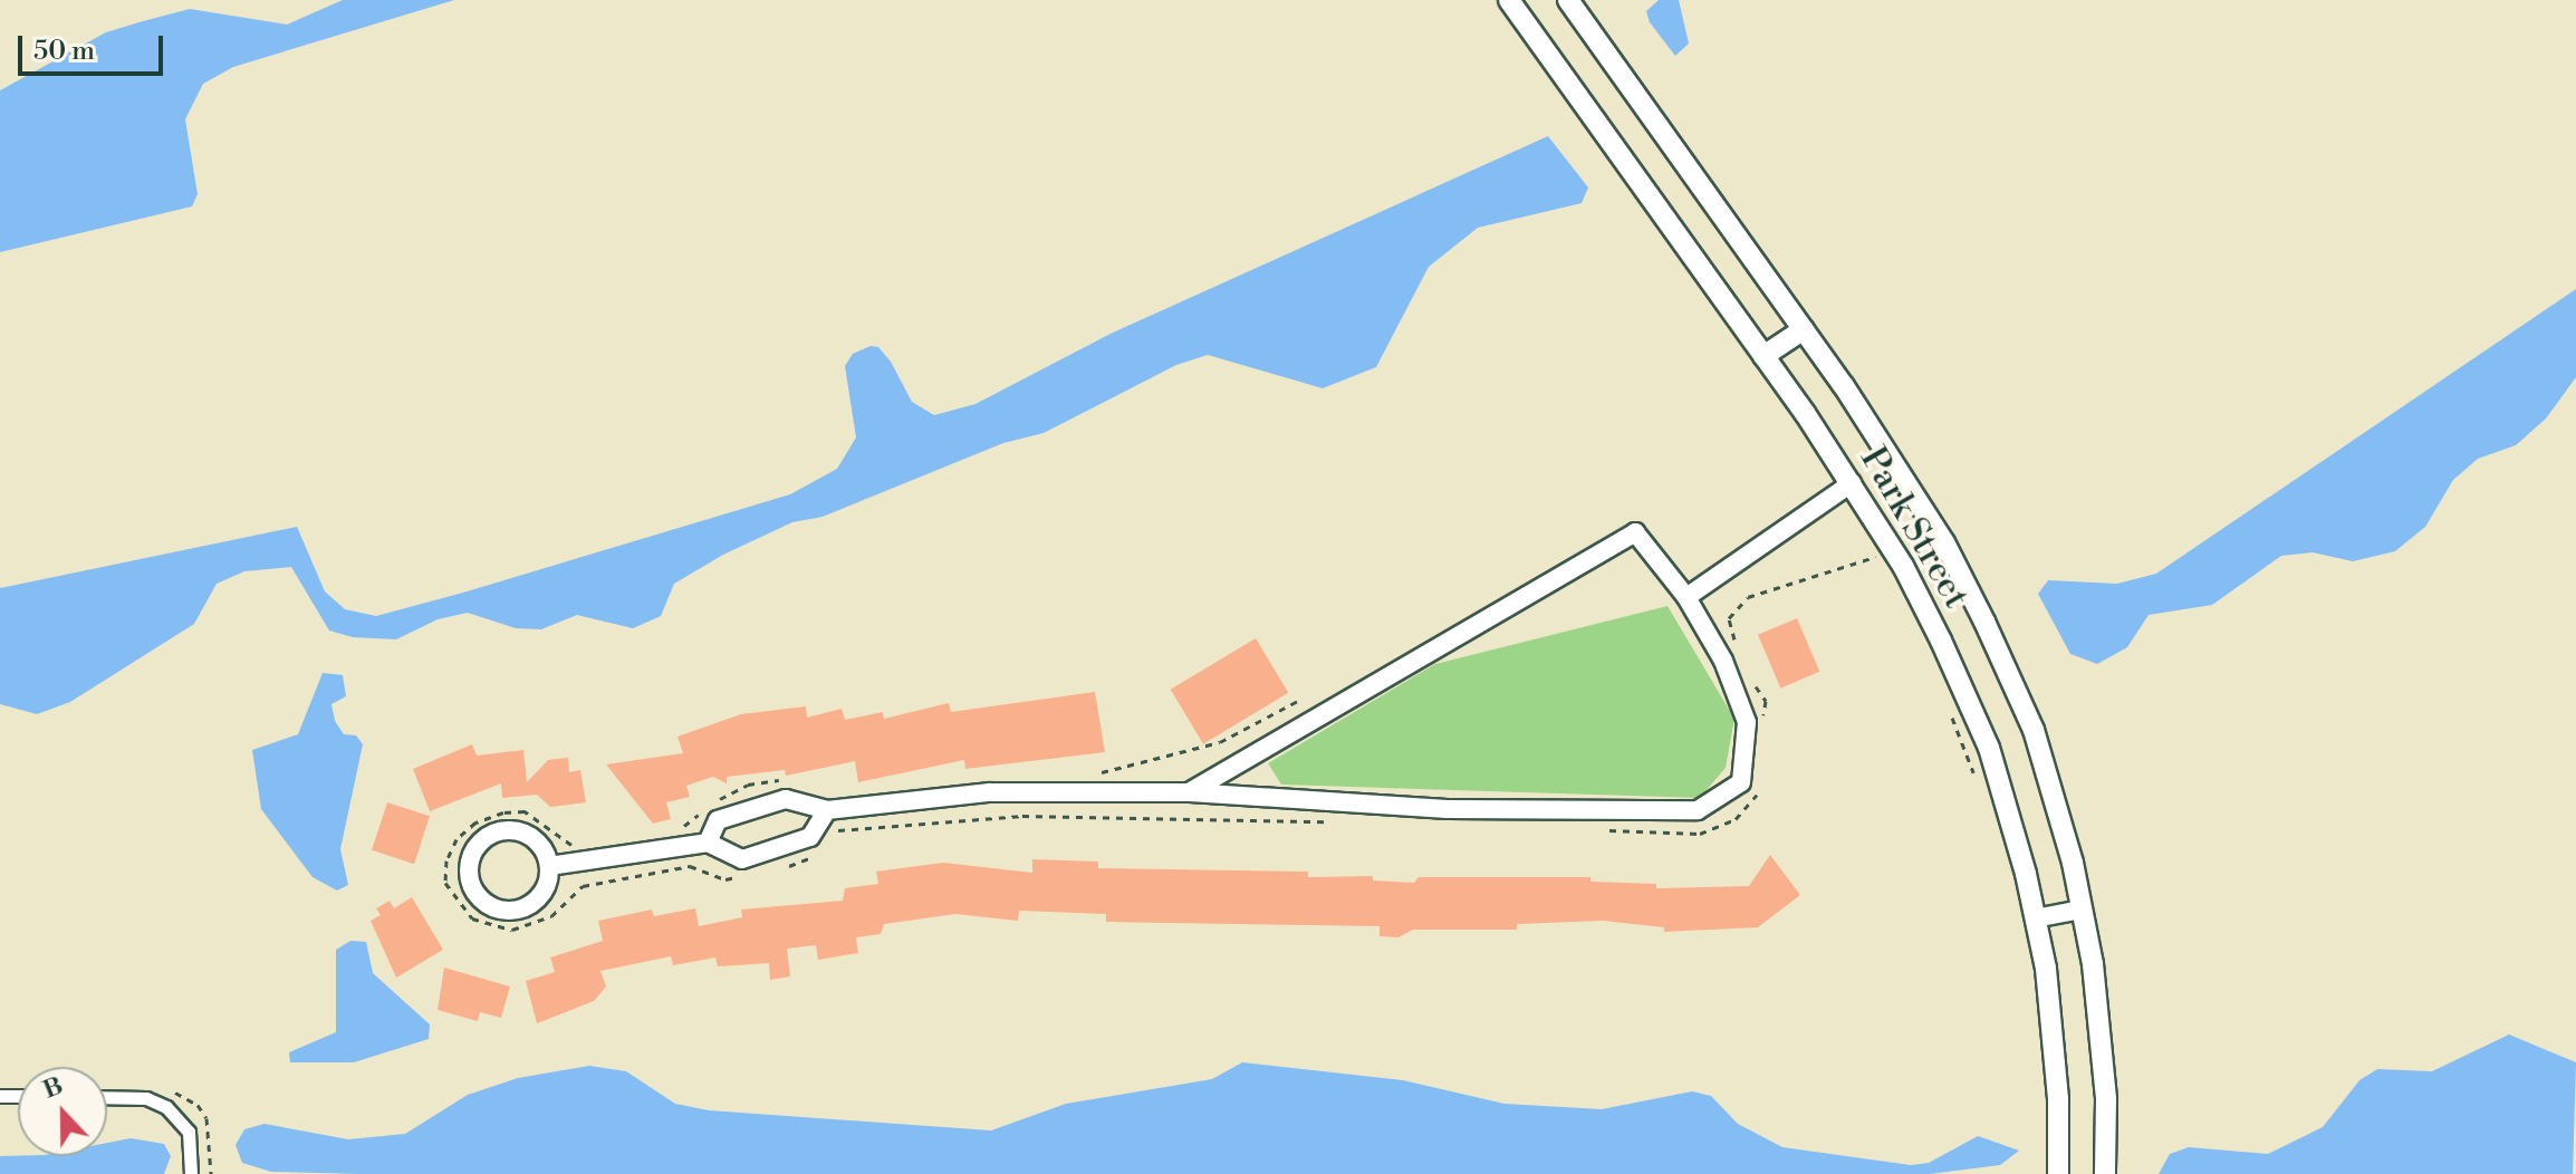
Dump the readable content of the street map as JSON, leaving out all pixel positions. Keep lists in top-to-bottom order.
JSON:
{
  "streets": {
    "street": ["Park Street"]
  },
  "scale_bar": "50 m",
  "north": "top"
}
